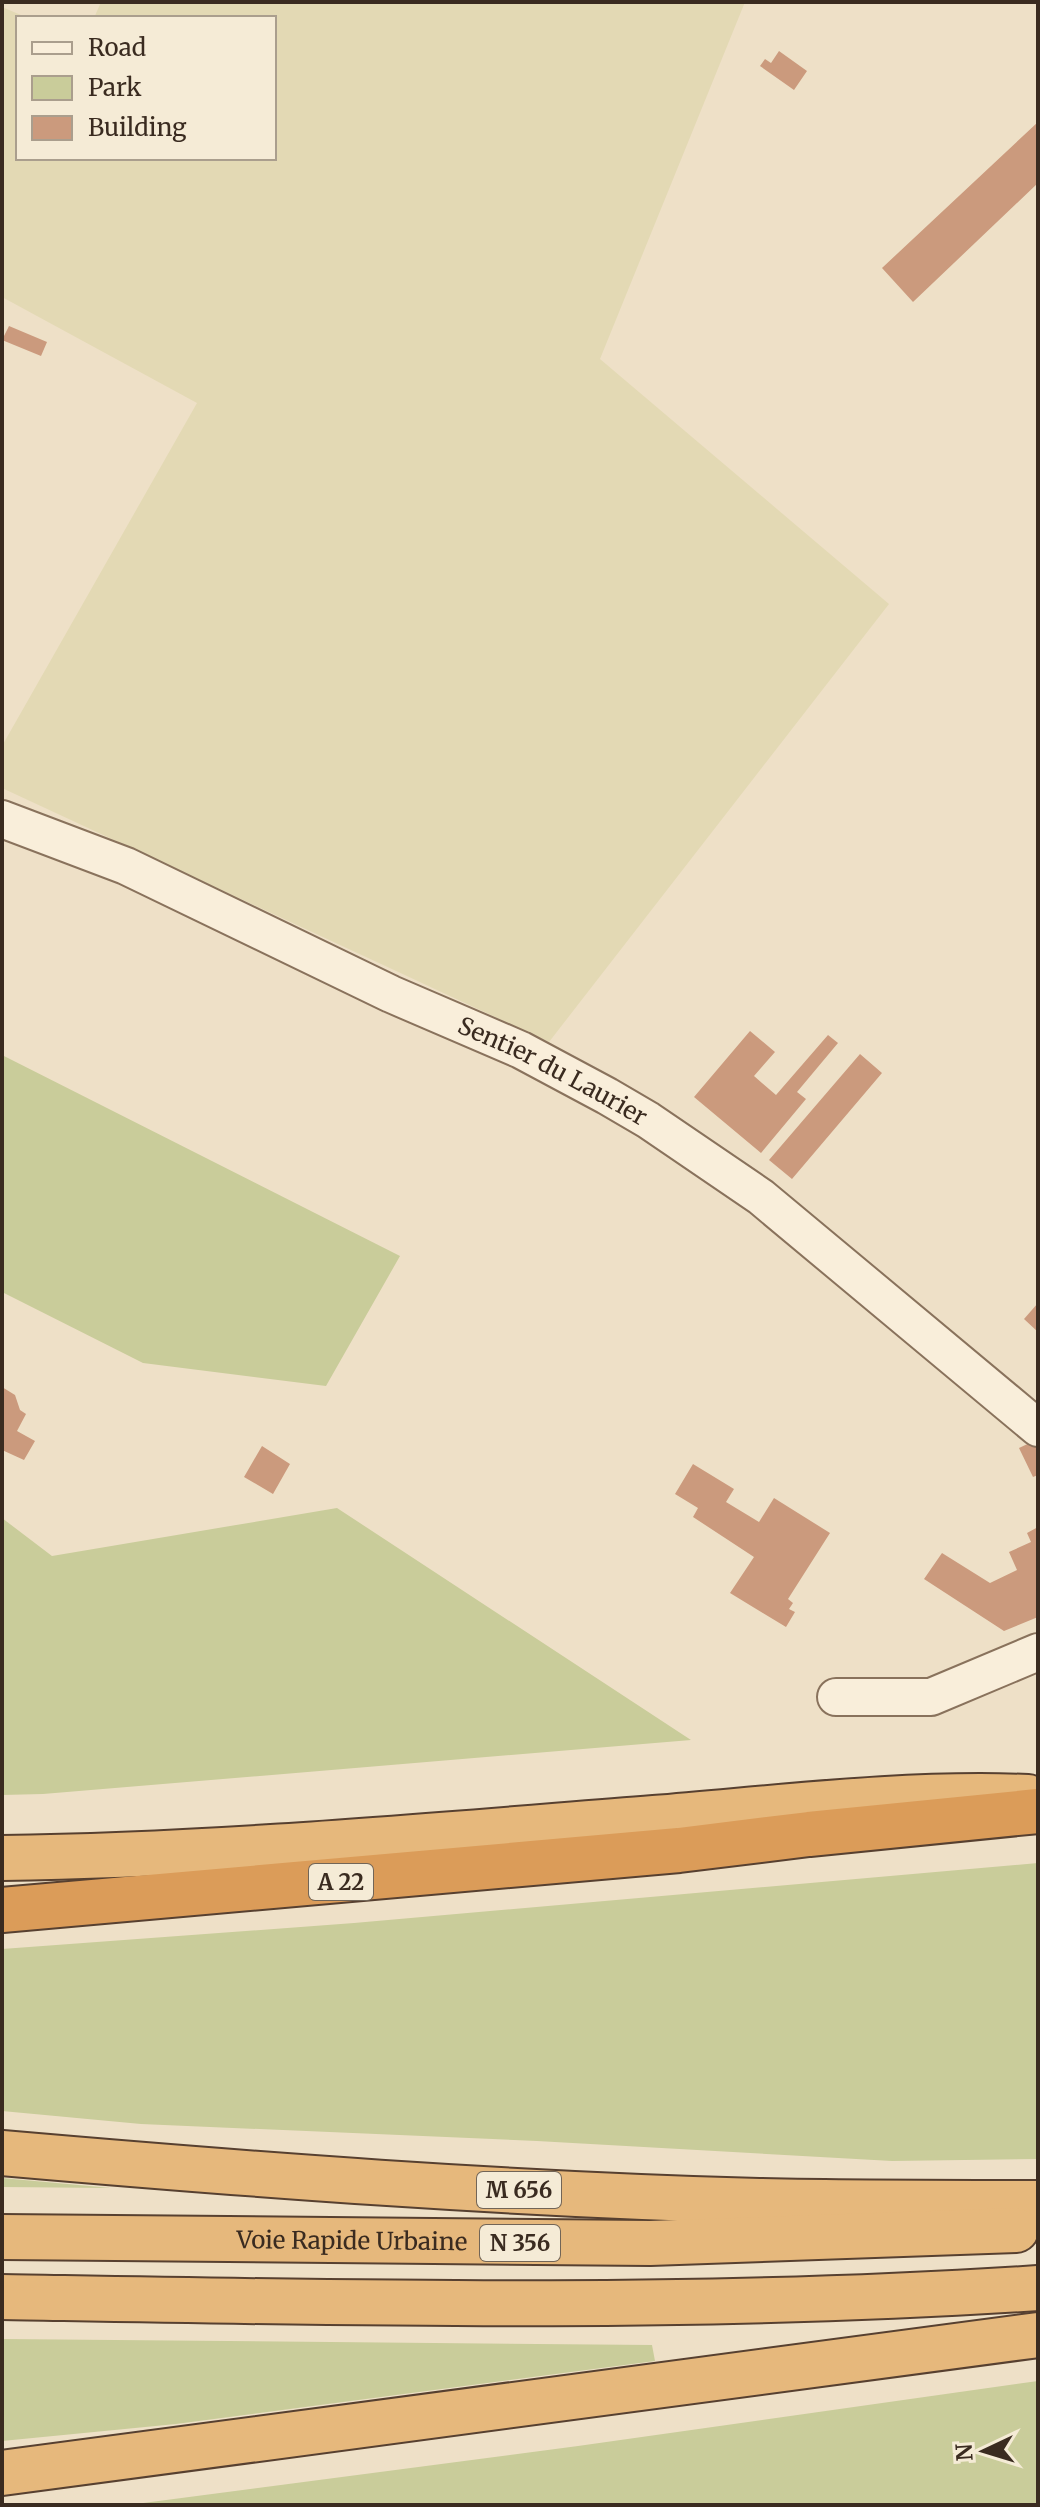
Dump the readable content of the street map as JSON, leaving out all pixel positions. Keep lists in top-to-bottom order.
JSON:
{
  "streets": {
    "highway": [
      "A 22",
      "M 656",
      "Voie Rapide Urbaine",
      "N 356"
    ],
    "street": ["Sentier du Laurier"]
  },
  "legend": ["Road", "Park", "Building"],
  "north": "left"
}
